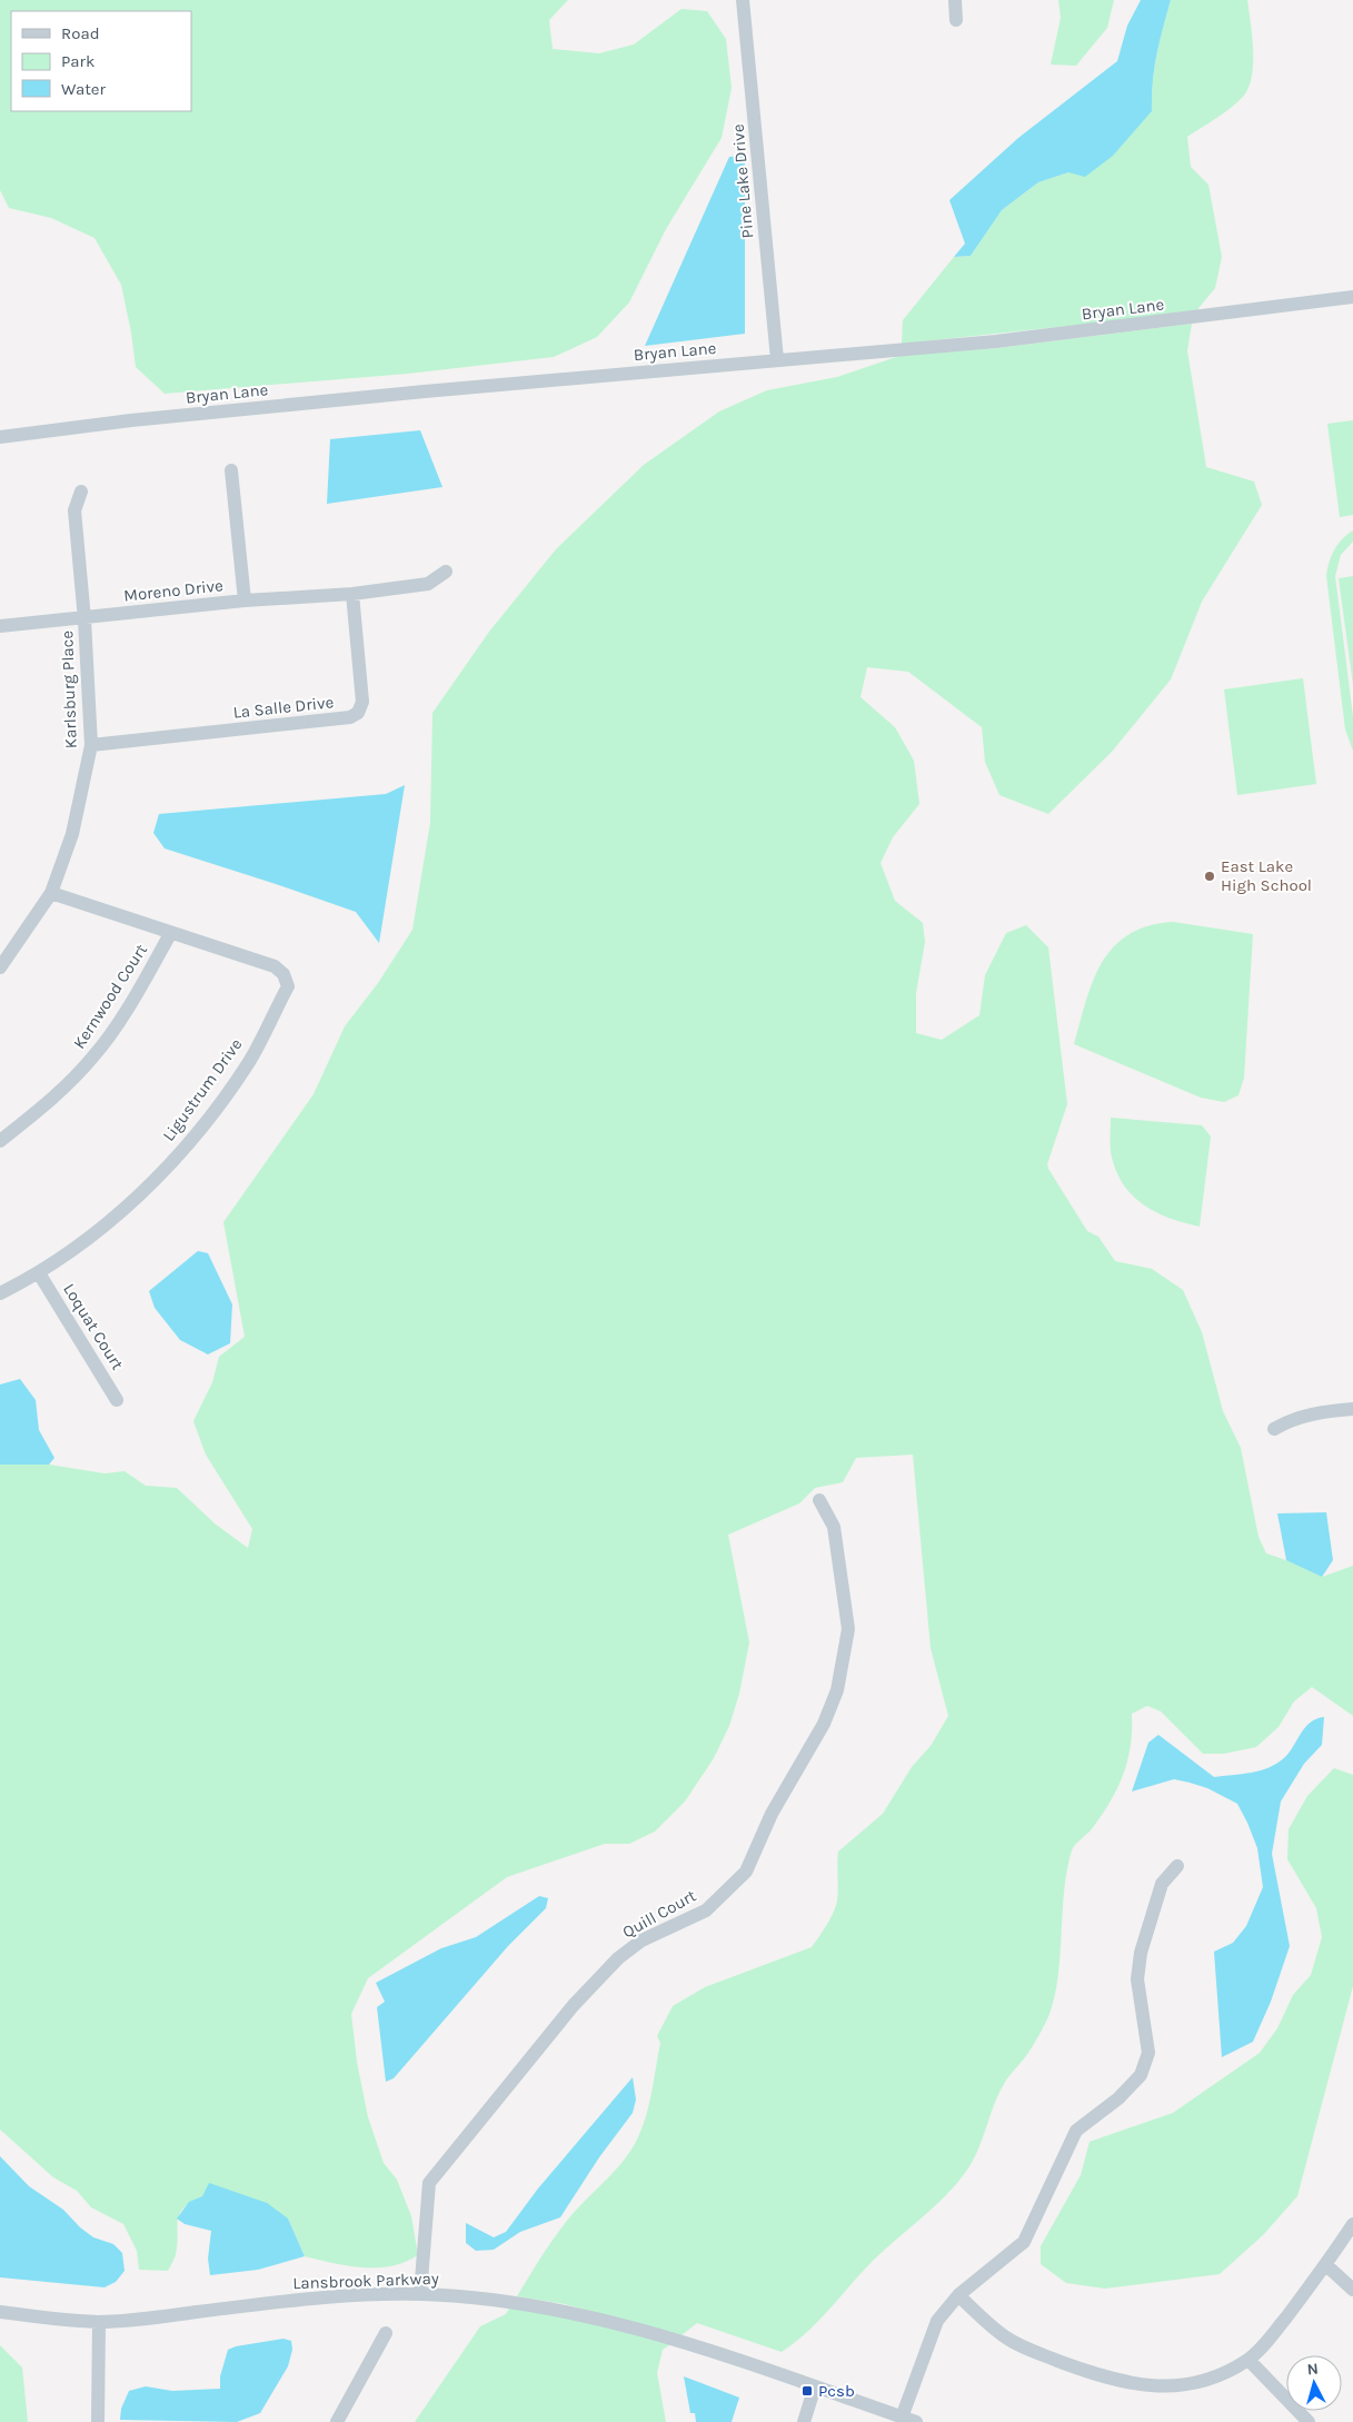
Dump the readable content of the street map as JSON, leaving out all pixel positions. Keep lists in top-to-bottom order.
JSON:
{
  "streets": {
    "street": [
      "Pine Lake Drive",
      "Bryan Lane",
      "Moreno Drive",
      "Karlsburg Place",
      "La Salle Drive",
      "Kernwood Court",
      "Ligustrum Drive",
      "Loquat Court",
      "Quill Court",
      "Lansbrook Parkway"
    ]
  },
  "crossings": [
    ["Pine Lake Drive", "Bryan Lane"],
    ["Moreno Drive", "Karlsburg Place"],
    ["Moreno Drive", "La Salle Drive"],
    ["Karlsburg Place", "La Salle Drive"],
    ["Karlsburg Place", "Ligustrum Drive"],
    ["Kernwood Court", "Ligustrum Drive"],
    ["Ligustrum Drive", "Loquat Court"],
    ["Quill Court", "Lansbrook Parkway"]
  ],
  "places": {
    "other": ["East Lake High School"],
    "transit": ["Pcsb"]
  },
  "legend": ["Road", "Park", "Water"],
  "north": "top"
}
